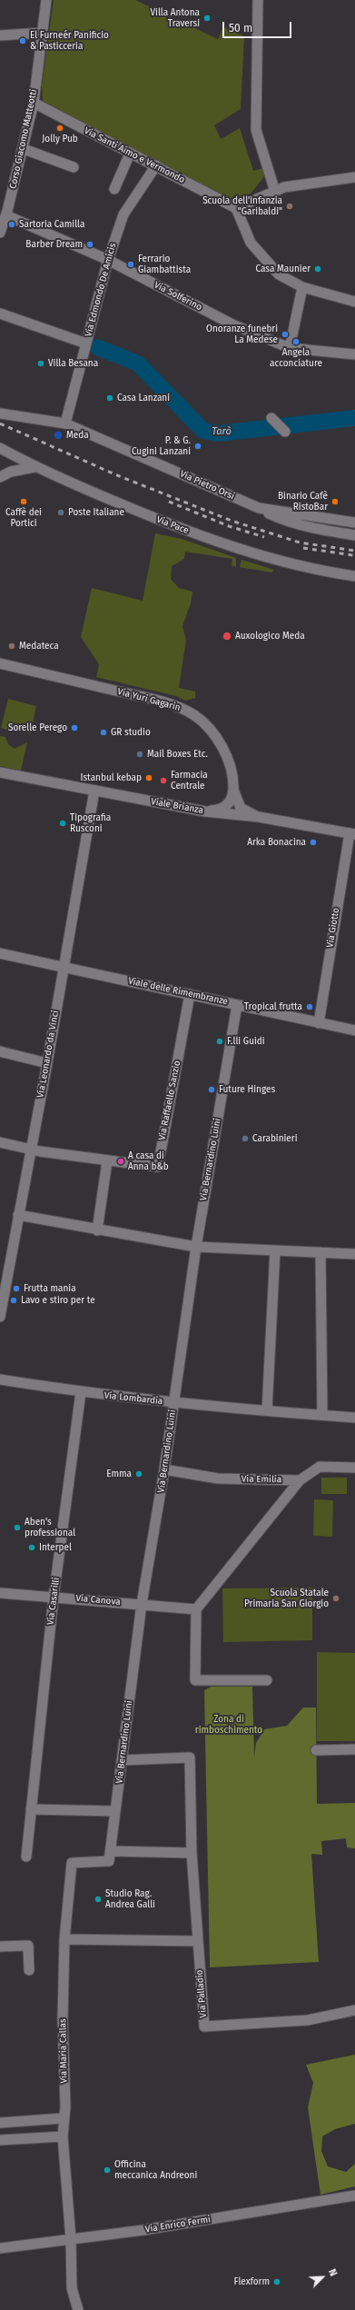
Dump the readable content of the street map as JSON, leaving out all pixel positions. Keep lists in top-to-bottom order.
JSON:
{
  "streets": {
    "street": [
      "Corso Giacomo Matteotti",
      "Via Santi Aimo e Vermondo",
      "Via Edmondo De Amicis",
      "Via Solferino",
      "Via Pietro Orsi",
      "Via Pace",
      "Via Yuri Gagarin",
      "Viale Brianza",
      "Via Giotto",
      "Viale delle Rimembranze",
      "Via Leonardo da Vinci",
      "Via Raffaello Sanzio",
      "Via Bernardino Luini",
      "Via Lombardia",
      "Via Emilia",
      "Via Canova",
      "Via Casarilli",
      "Via Palladio",
      "Via Maria Callas",
      "Via Enrico Fermi"
    ]
  },
  "crossings": [
    ["Corso Giacomo Matteotti", "Via Santi Aimo e Vermondo"],
    ["Corso Giacomo Matteotti", "Via Solferino"],
    ["Via Santi Aimo e Vermondo", "Via Edmondo De Amicis"],
    ["Via Edmondo De Amicis", "Via Solferino"],
    ["Via Edmondo De Amicis", "Via Pietro Orsi"],
    ["Via Yuri Gagarin", "Viale Brianza"],
    ["Viale Brianza", "Via Giotto"],
    ["Viale Brianza", "Via Leonardo da Vinci"],
    ["Via Giotto", "Viale delle Rimembranze"],
    ["Viale delle Rimembranze", "Via Leonardo da Vinci"],
    ["Viale delle Rimembranze", "Via Raffaello Sanzio"],
    ["Viale delle Rimembranze", "Via Bernardino Luini"],
    ["Via Leonardo da Vinci", "Via Raffaello Sanzio"],
    ["Via Bernardino Luini", "Via Lombardia"],
    ["Via Bernardino Luini", "Via Emilia"],
    ["Via Bernardino Luini", "Via Canova"],
    ["Via Bernardino Luini", "Via Maria Callas"],
    ["Via Lombardia", "Via Casarilli"],
    ["Via Canova", "Via Casarilli"],
    ["Via Maria Callas", "Via Enrico Fermi"]
  ],
  "water": ["Tarò"],
  "parks": ["Zona di rimboschimento"],
  "places": [
    "Villa Antona Traversi",
    "El Furneér Panificio & Pasticceria",
    "Jolly Pub",
    "Scuola dell'infanzia \"Garibaldi\"",
    "Sartoria Camilla",
    "Barber Dream",
    "Ferrario Giambattista",
    "Casa Maunier",
    "Onoranze funebri La Medese",
    "Angela acconciature",
    "Villa Besana",
    "Casa Lanzani",
    "Meda",
    "P. & G. Cugini Lanzani",
    "Caffè dei Portici",
    "Binario Cafè RistoBar",
    "Poste Italiane",
    "Auxologico Meda",
    "Medateca",
    "Sorelle Perego",
    "GR studio",
    "Mail Boxes Etc.",
    "Istanbul kebap",
    "Farmacia Centrale",
    "Tipografia Rusconi",
    "Arka Bonacina",
    "Tropical frutta",
    "F.lli Guidi",
    "Future Hinges",
    "Carabinieri",
    "A casa di Anna b&b",
    "Frutta mania",
    "Lavo e stiro per te",
    "Emma",
    "Aben's professional",
    "Interpel",
    "Scuola Statale Primaria San Giorgio",
    "Studio Rag. Andrea Galli",
    "Officina meccanica Andreoni",
    "Flexform"
  ],
  "scale_bar": "50 m",
  "north": "top right"
}
